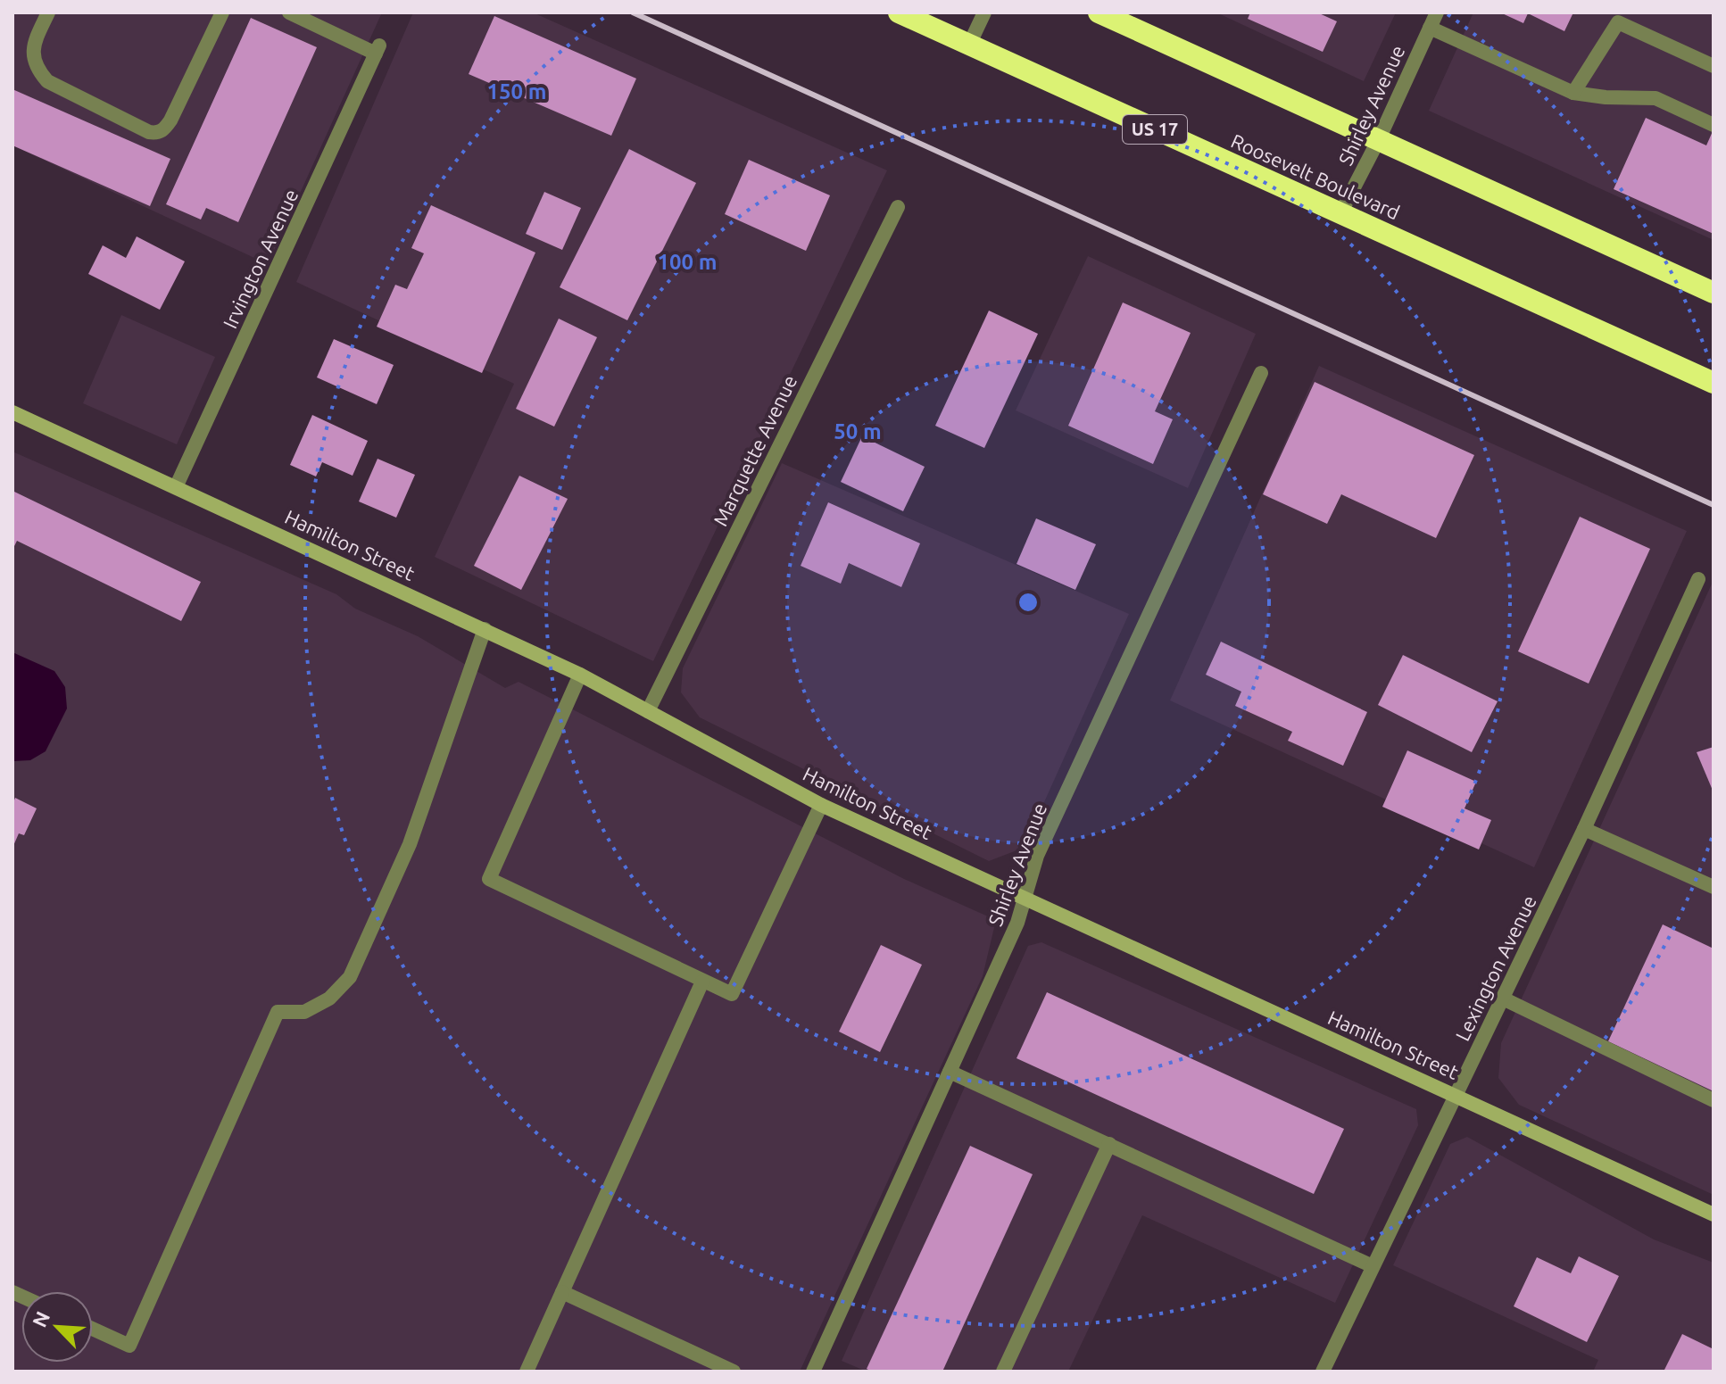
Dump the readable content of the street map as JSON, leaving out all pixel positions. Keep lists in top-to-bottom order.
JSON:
{
  "streets": {
    "highway": ["US 17", "Roosevelt Boulevard"],
    "street": [
      "Shirley Avenue",
      "Irvington Avenue",
      "Marquette Avenue",
      "Hamilton Street",
      "Lexington Avenue"
    ]
  },
  "crossings": [
    ["Shirley Avenue", "Roosevelt Boulevard"],
    ["Shirley Avenue", "Hamilton Street"],
    ["Irvington Avenue", "Hamilton Street"],
    ["Marquette Avenue", "Hamilton Street"],
    ["Hamilton Street", "Lexington Avenue"]
  ],
  "north": "top left",
  "rings": ["150 m", "100 m", "50 m"]
}
